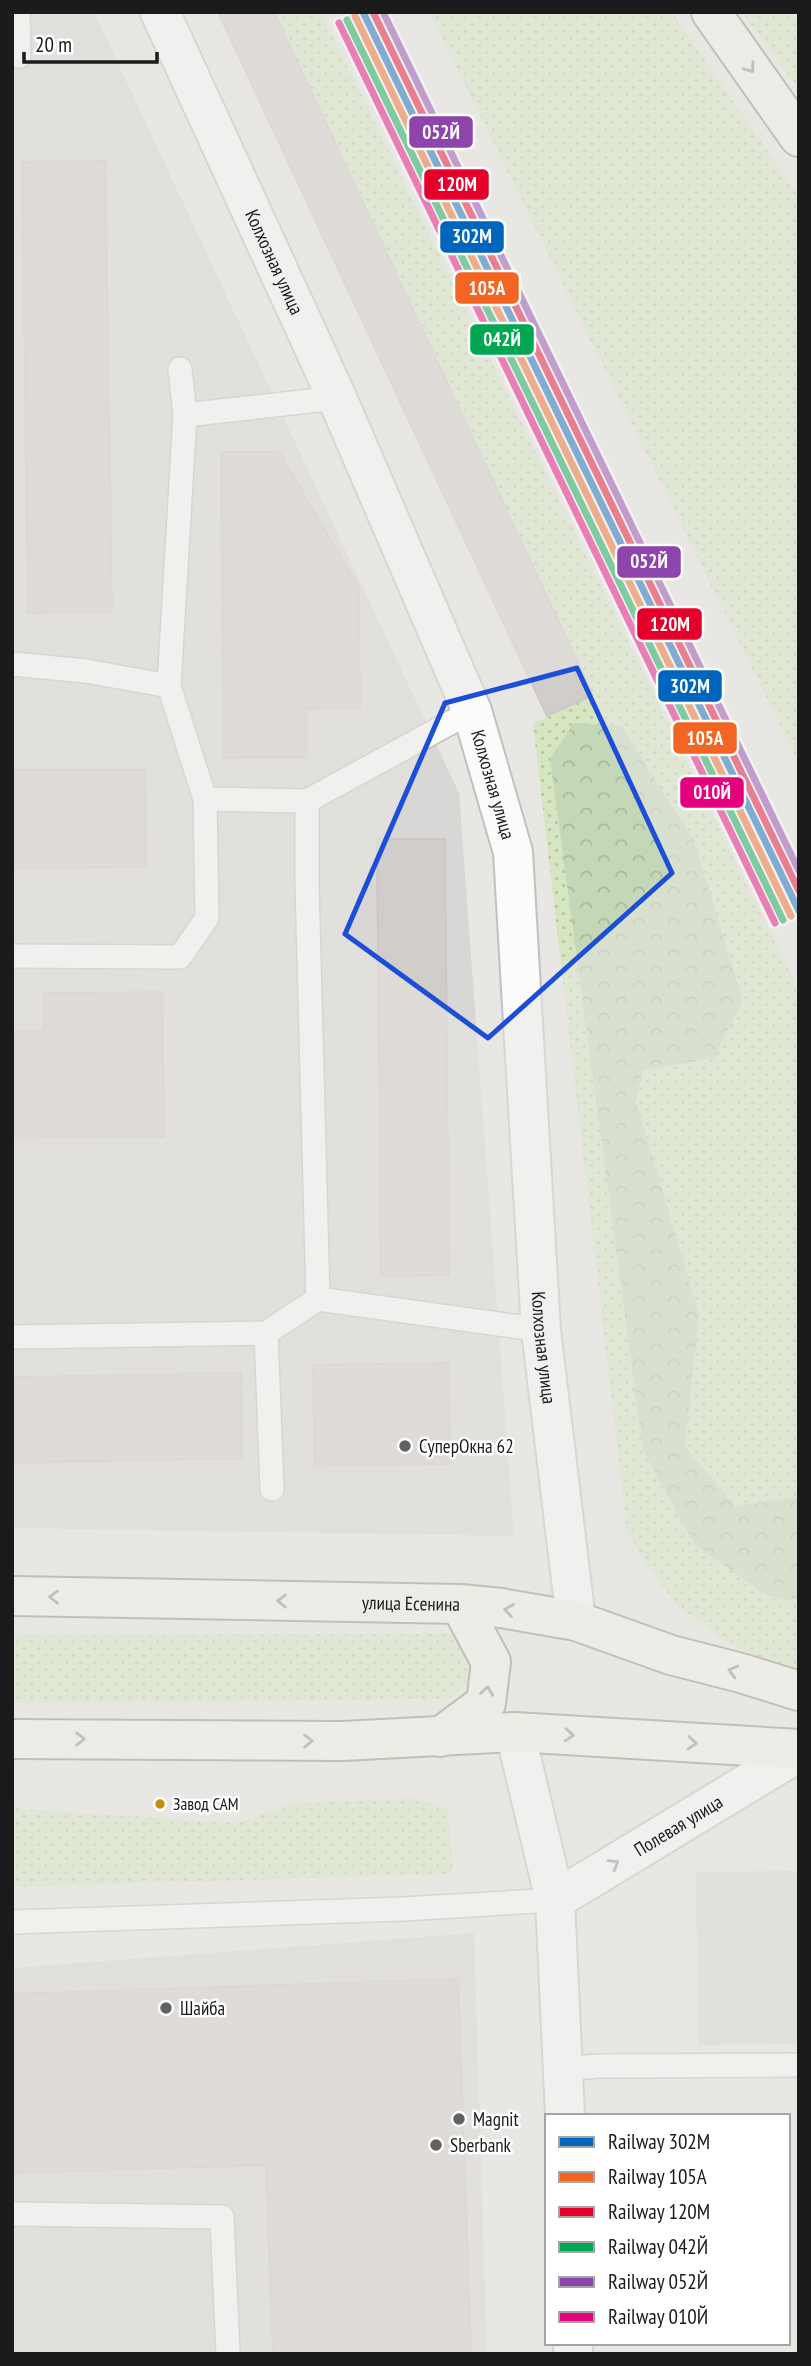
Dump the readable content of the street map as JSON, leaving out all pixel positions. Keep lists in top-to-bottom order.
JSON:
{
  "streets": {
    "main road": ["улица Есенина"],
    "street": ["Колхозная улица", "Полевая улица"]
  },
  "crossings": [
    ["Колхозная улица", "улица Есенина"]
  ],
  "one_way": ["Полевая улица"],
  "places": [
    "СуперОкна 62",
    "Завод САМ",
    "Шайба",
    "Magnit",
    "Sberbank"
  ],
  "lines": [
    "rail line 302М",
    "rail line 120М",
    "rail line 052Й",
    "rail line 105А",
    "rail line 042Й",
    "rail line 010Й"
  ],
  "legend": [
    "Railway 302М",
    "Railway 105А",
    "Railway 120М",
    "Railway 042Й",
    "Railway 052Й",
    "Railway 010Й"
  ],
  "scale_bar": "20 m"
}
